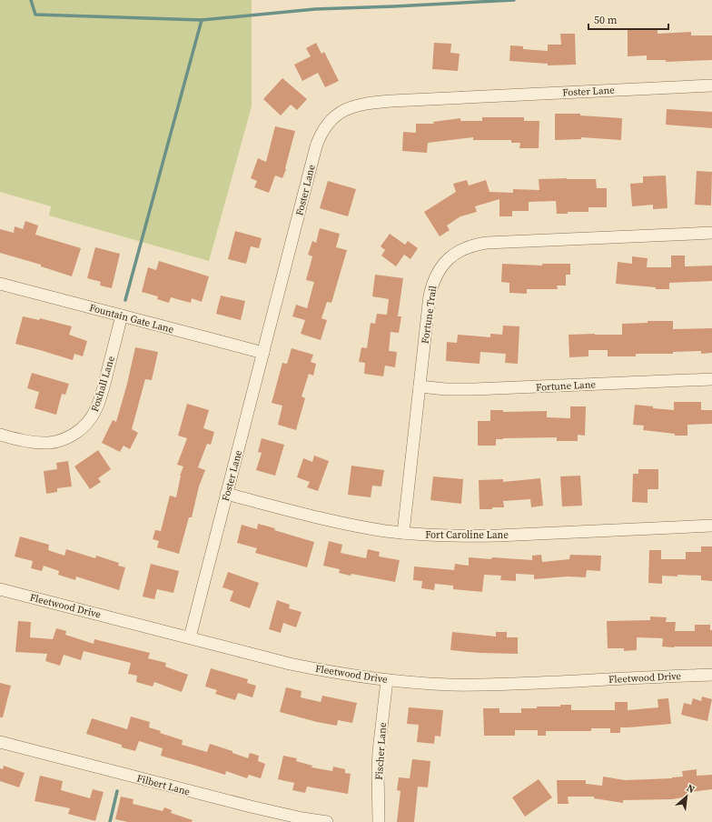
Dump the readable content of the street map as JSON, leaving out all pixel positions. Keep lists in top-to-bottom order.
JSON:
{
  "streets": {
    "street": [
      "Foster Lane",
      "Fortune Trail",
      "Fountain Gate Lane",
      "Foxhall Lane",
      "Fortune Lane",
      "Fort Caroline Lane",
      "Fleetwood Drive",
      "Fischer Lane",
      "Filbert Lane"
    ]
  },
  "crossings": [
    ["Foster Lane", "Fountain Gate Lane"],
    ["Foster Lane", "Fort Caroline Lane"],
    ["Foster Lane", "Fleetwood Drive"],
    ["Fortune Trail", "Fortune Lane"],
    ["Fortune Trail", "Fort Caroline Lane"],
    ["Fountain Gate Lane", "Foxhall Lane"],
    ["Fleetwood Drive", "Fischer Lane"]
  ],
  "scale_bar": "50 m",
  "north": "top right"
}
